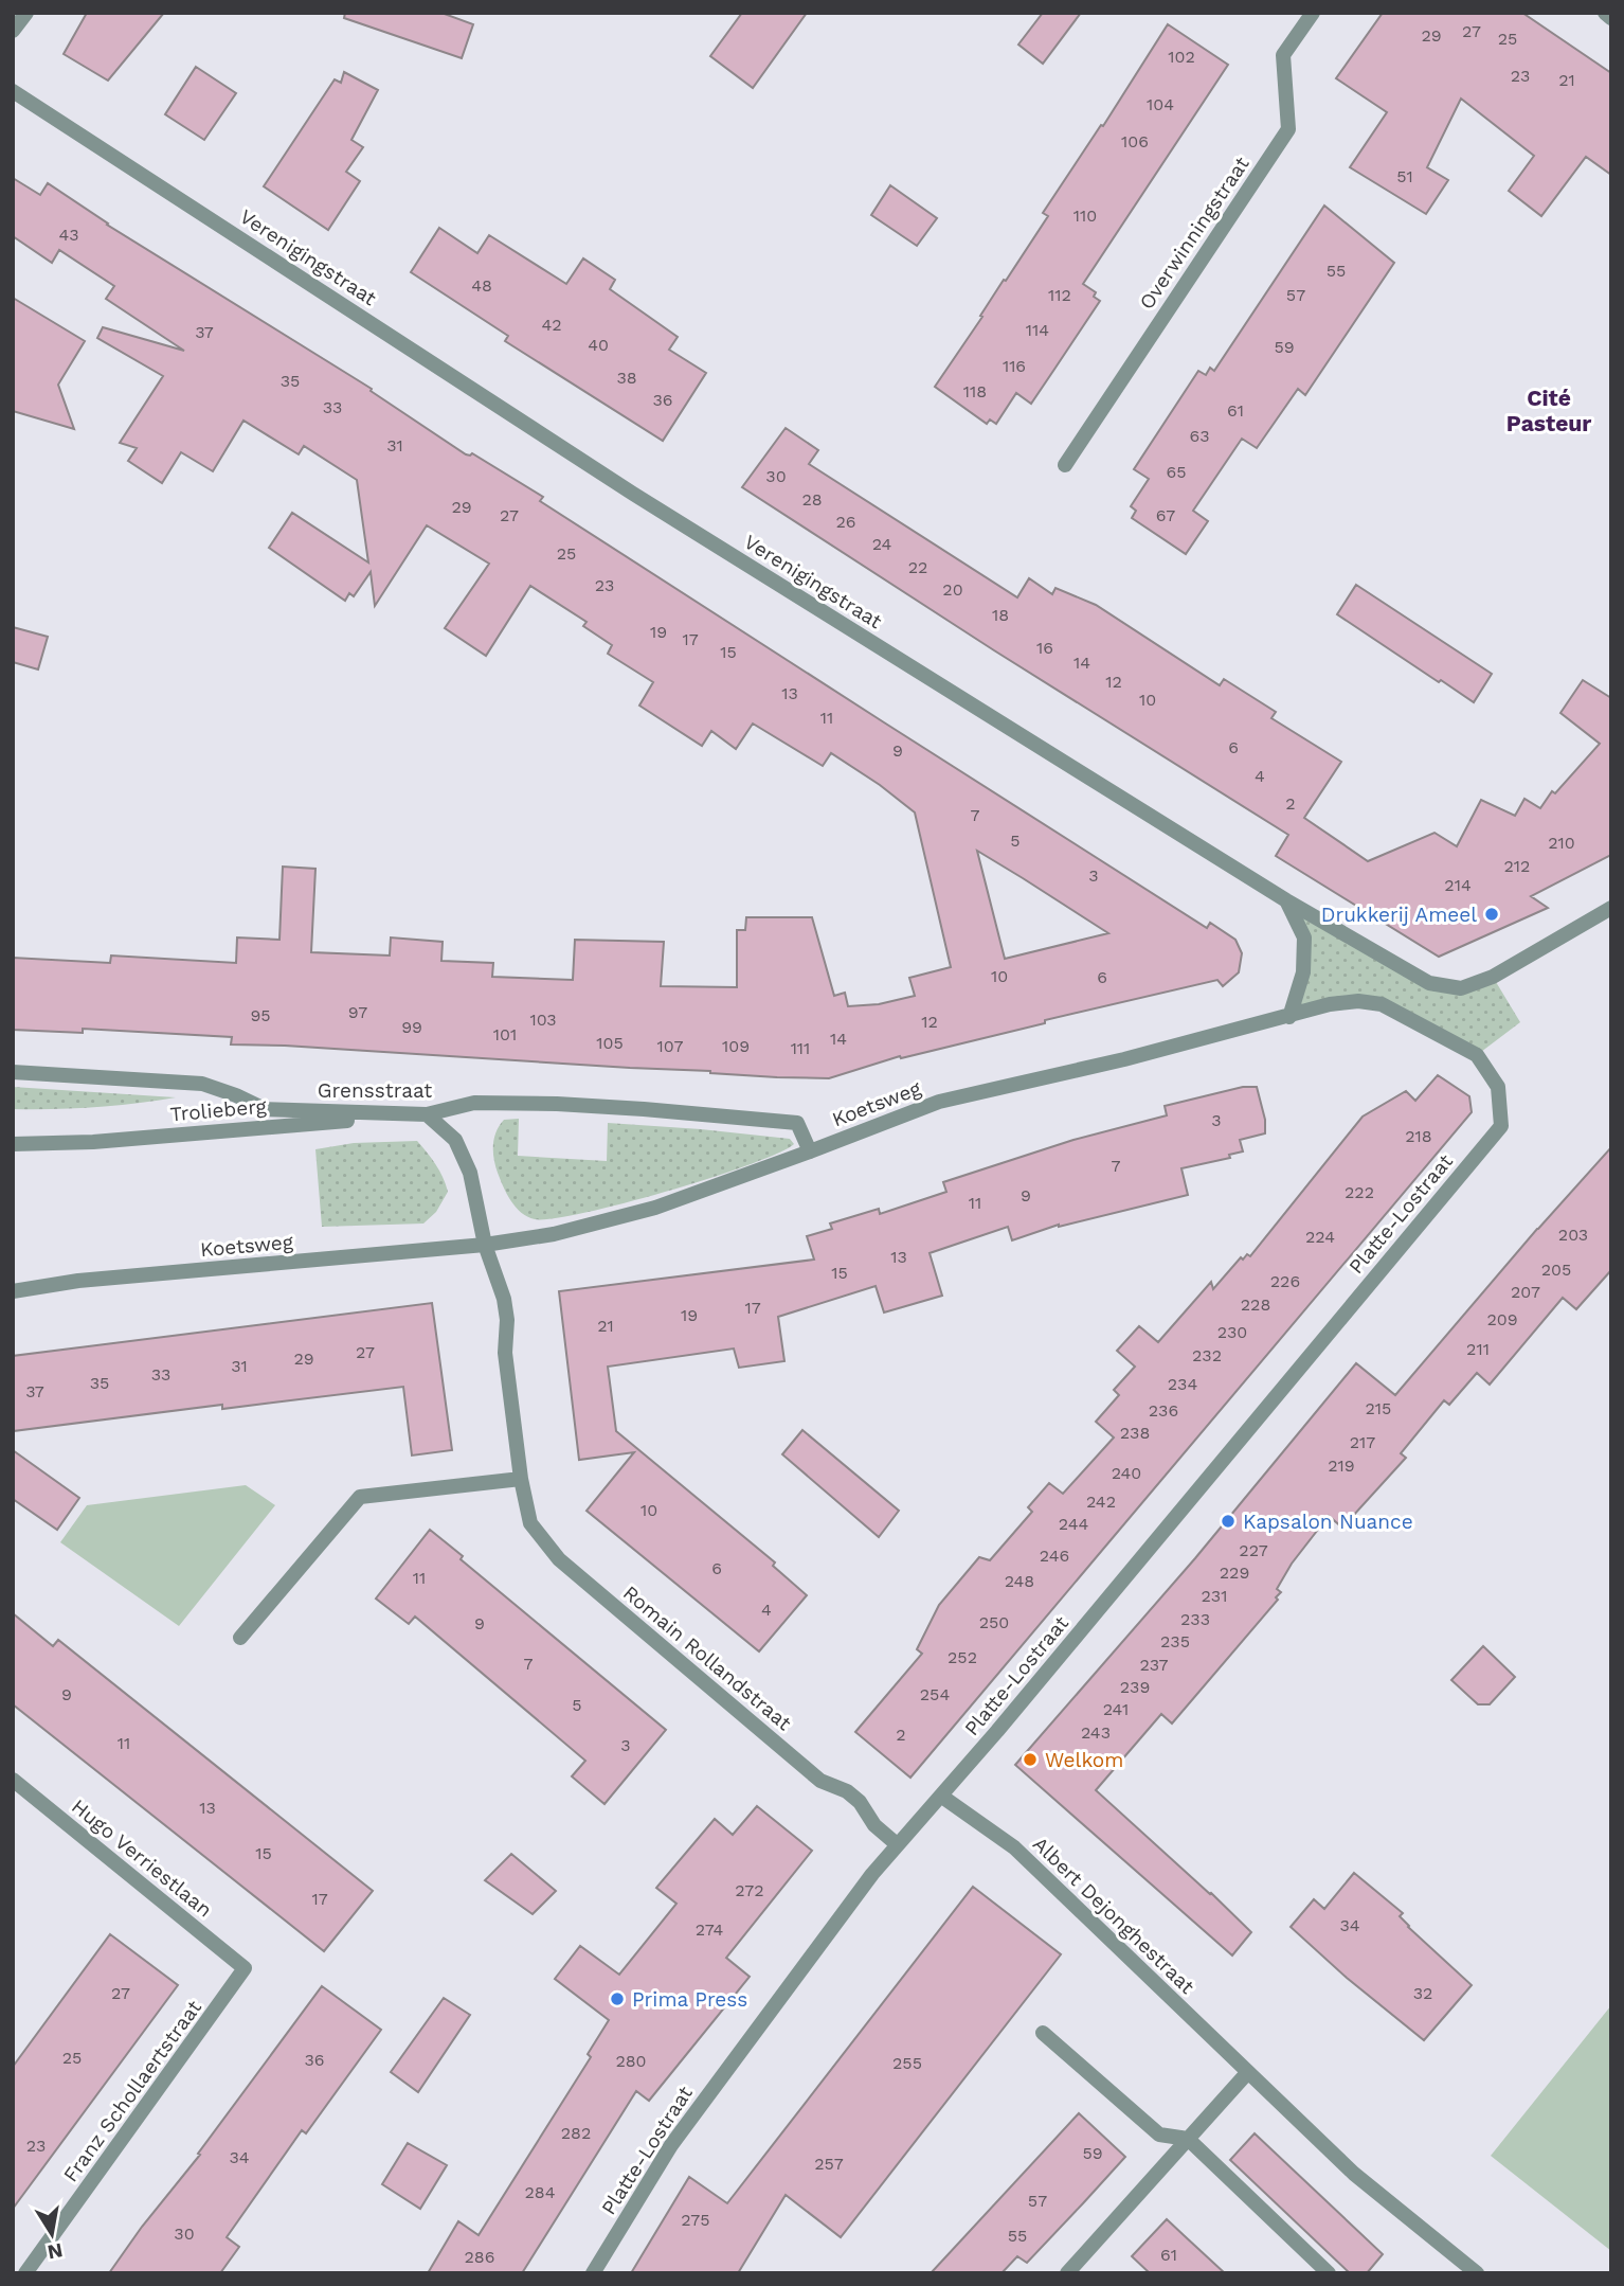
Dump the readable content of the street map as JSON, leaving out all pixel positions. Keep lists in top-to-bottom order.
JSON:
{
  "streets": {
    "street": [
      "Overwinningstraat",
      "Verenigingstraat",
      "Grensstraat",
      "Koetsweg",
      "Trolieberg",
      "Platte-Lostraat",
      "Romain Rollandstraat",
      "Hugo Verriestlaan",
      "Albert Dejonghestraat",
      "Franz Schollaertstraat"
    ]
  },
  "crossings": [
    ["Grensstraat", "Koetsweg"],
    ["Grensstraat", "Trolieberg"],
    ["Koetsweg", "Platte-Lostraat"],
    ["Koetsweg", "Romain Rollandstraat"],
    ["Platte-Lostraat", "Romain Rollandstraat"],
    ["Platte-Lostraat", "Albert Dejonghestraat"],
    ["Hugo Verriestlaan", "Franz Schollaertstraat"]
  ],
  "districts": ["Cité Pasteur"],
  "places": [
    "Drukkerij Ameel",
    "Kapsalon Nuance",
    "Welkom",
    "Prima Press"
  ],
  "house_numbers": [
    "27",
    "29",
    "25",
    "102",
    "23",
    "21",
    "104",
    "106",
    "51",
    "110",
    "43",
    "55",
    "48",
    "112",
    "57",
    "42",
    "114",
    "37",
    "40",
    "59",
    "116",
    "38",
    "35",
    "118",
    "36",
    "33",
    "61",
    "63",
    "31",
    "65",
    "30",
    "28",
    "29",
    "27",
    "67",
    "26",
    "24",
    "25",
    "22",
    "23",
    "20",
    "18",
    "19",
    "17",
    "16",
    "15",
    "14",
    "12",
    "13",
    "10",
    "11",
    "6",
    "9",
    "4",
    "2",
    "7",
    "5",
    "210",
    "212",
    "3",
    "214",
    "10",
    "6",
    "97",
    "95",
    "103",
    "12",
    "99",
    "101",
    "14",
    "105",
    "107",
    "109",
    "111",
    "3",
    "218",
    "7",
    "222",
    "9",
    "11",
    "203",
    "224",
    "13",
    "205",
    "15",
    "226",
    "207",
    "228",
    "17",
    "19",
    "209",
    "21",
    "230",
    "211",
    "27",
    "232",
    "29",
    "31",
    "33",
    "35",
    "234",
    "37",
    "215",
    "236",
    "238",
    "217",
    "219",
    "240",
    "242",
    "10",
    "244",
    "227",
    "246",
    "6",
    "229",
    "11",
    "248",
    "231",
    "4",
    "233",
    "250",
    "9",
    "235",
    "252",
    "7",
    "237",
    "239",
    "9",
    "254",
    "5",
    "241",
    "243",
    "2",
    "11",
    "3",
    "13",
    "15",
    "272",
    "17",
    "34",
    "274",
    "27",
    "32",
    "25",
    "36",
    "280",
    "255",
    "282",
    "23",
    "59",
    "34",
    "257",
    "284",
    "57",
    "275",
    "30",
    "55",
    "61",
    "286"
  ],
  "north": "bottom"
}
